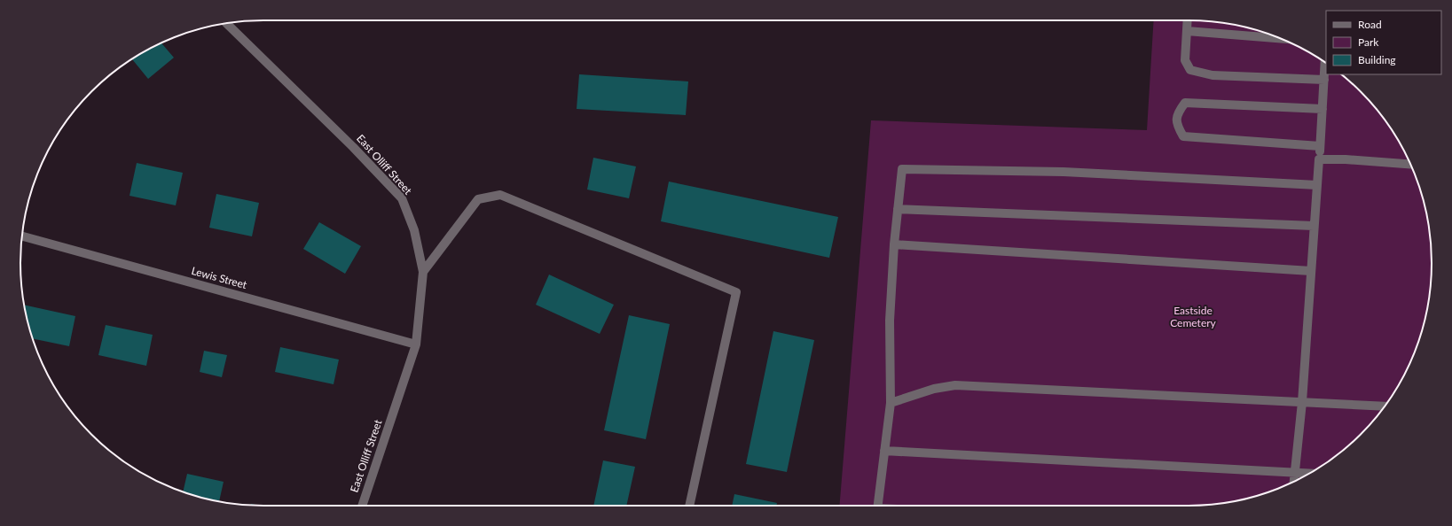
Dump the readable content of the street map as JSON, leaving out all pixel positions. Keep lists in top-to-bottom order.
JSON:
{
  "streets": {
    "street": ["East Olliff Street", "Lewis Street"]
  },
  "crossings": [
    ["East Olliff Street", "Lewis Street"]
  ],
  "parks": ["Eastside Cemetery"],
  "legend": ["Road", "Park", "Building"]
}
